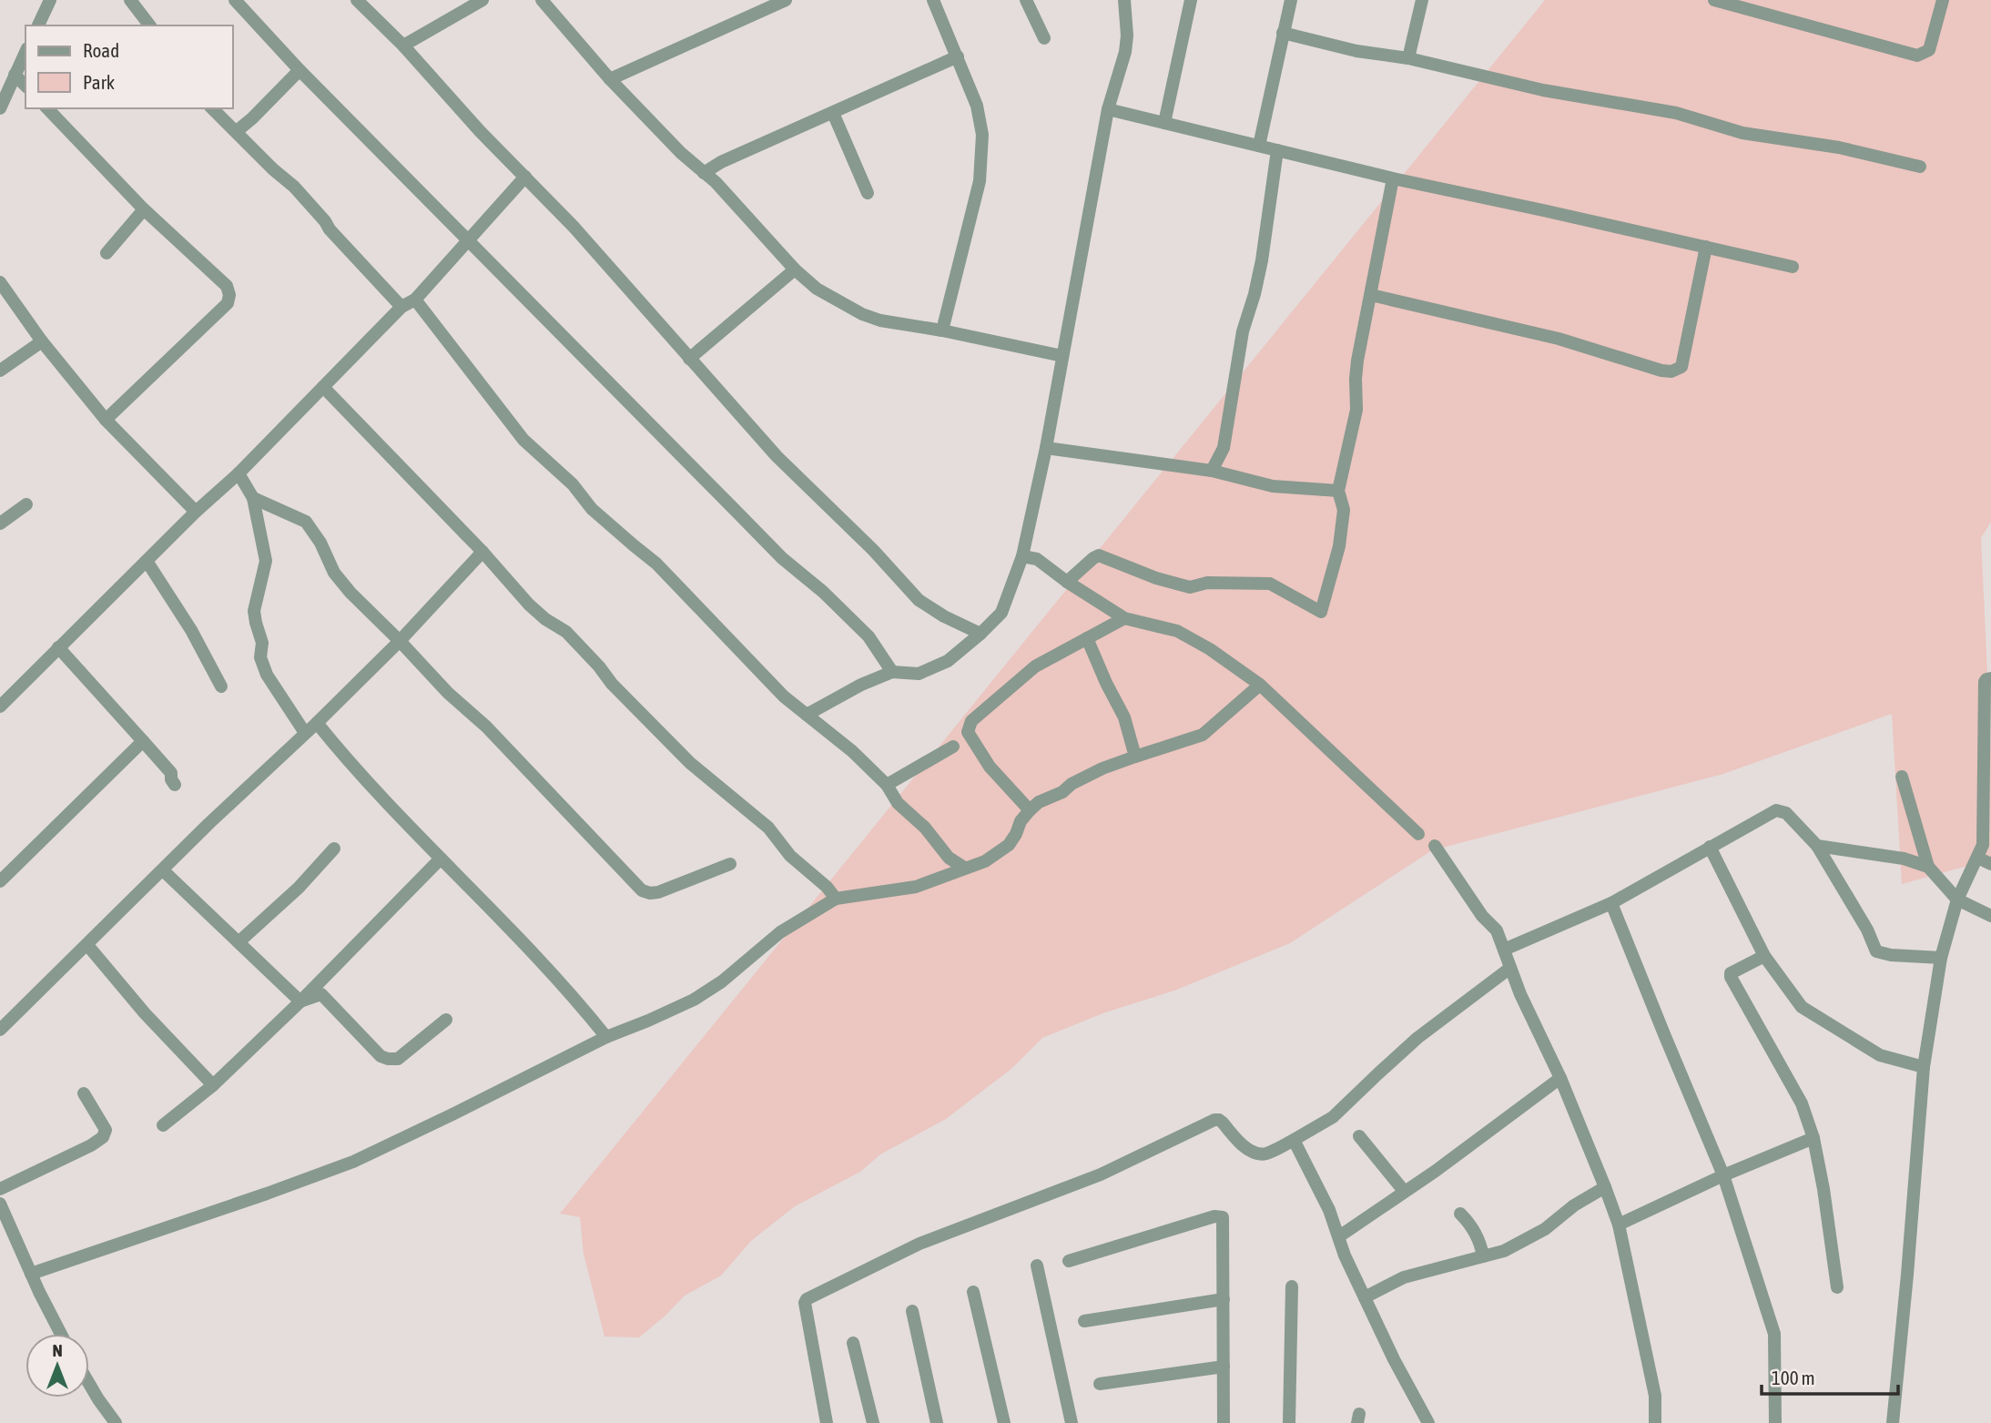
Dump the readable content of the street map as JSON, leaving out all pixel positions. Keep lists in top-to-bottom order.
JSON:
{
  "legend": ["Road", "Park"],
  "scale_bar": "100 m",
  "north": "top"
}
